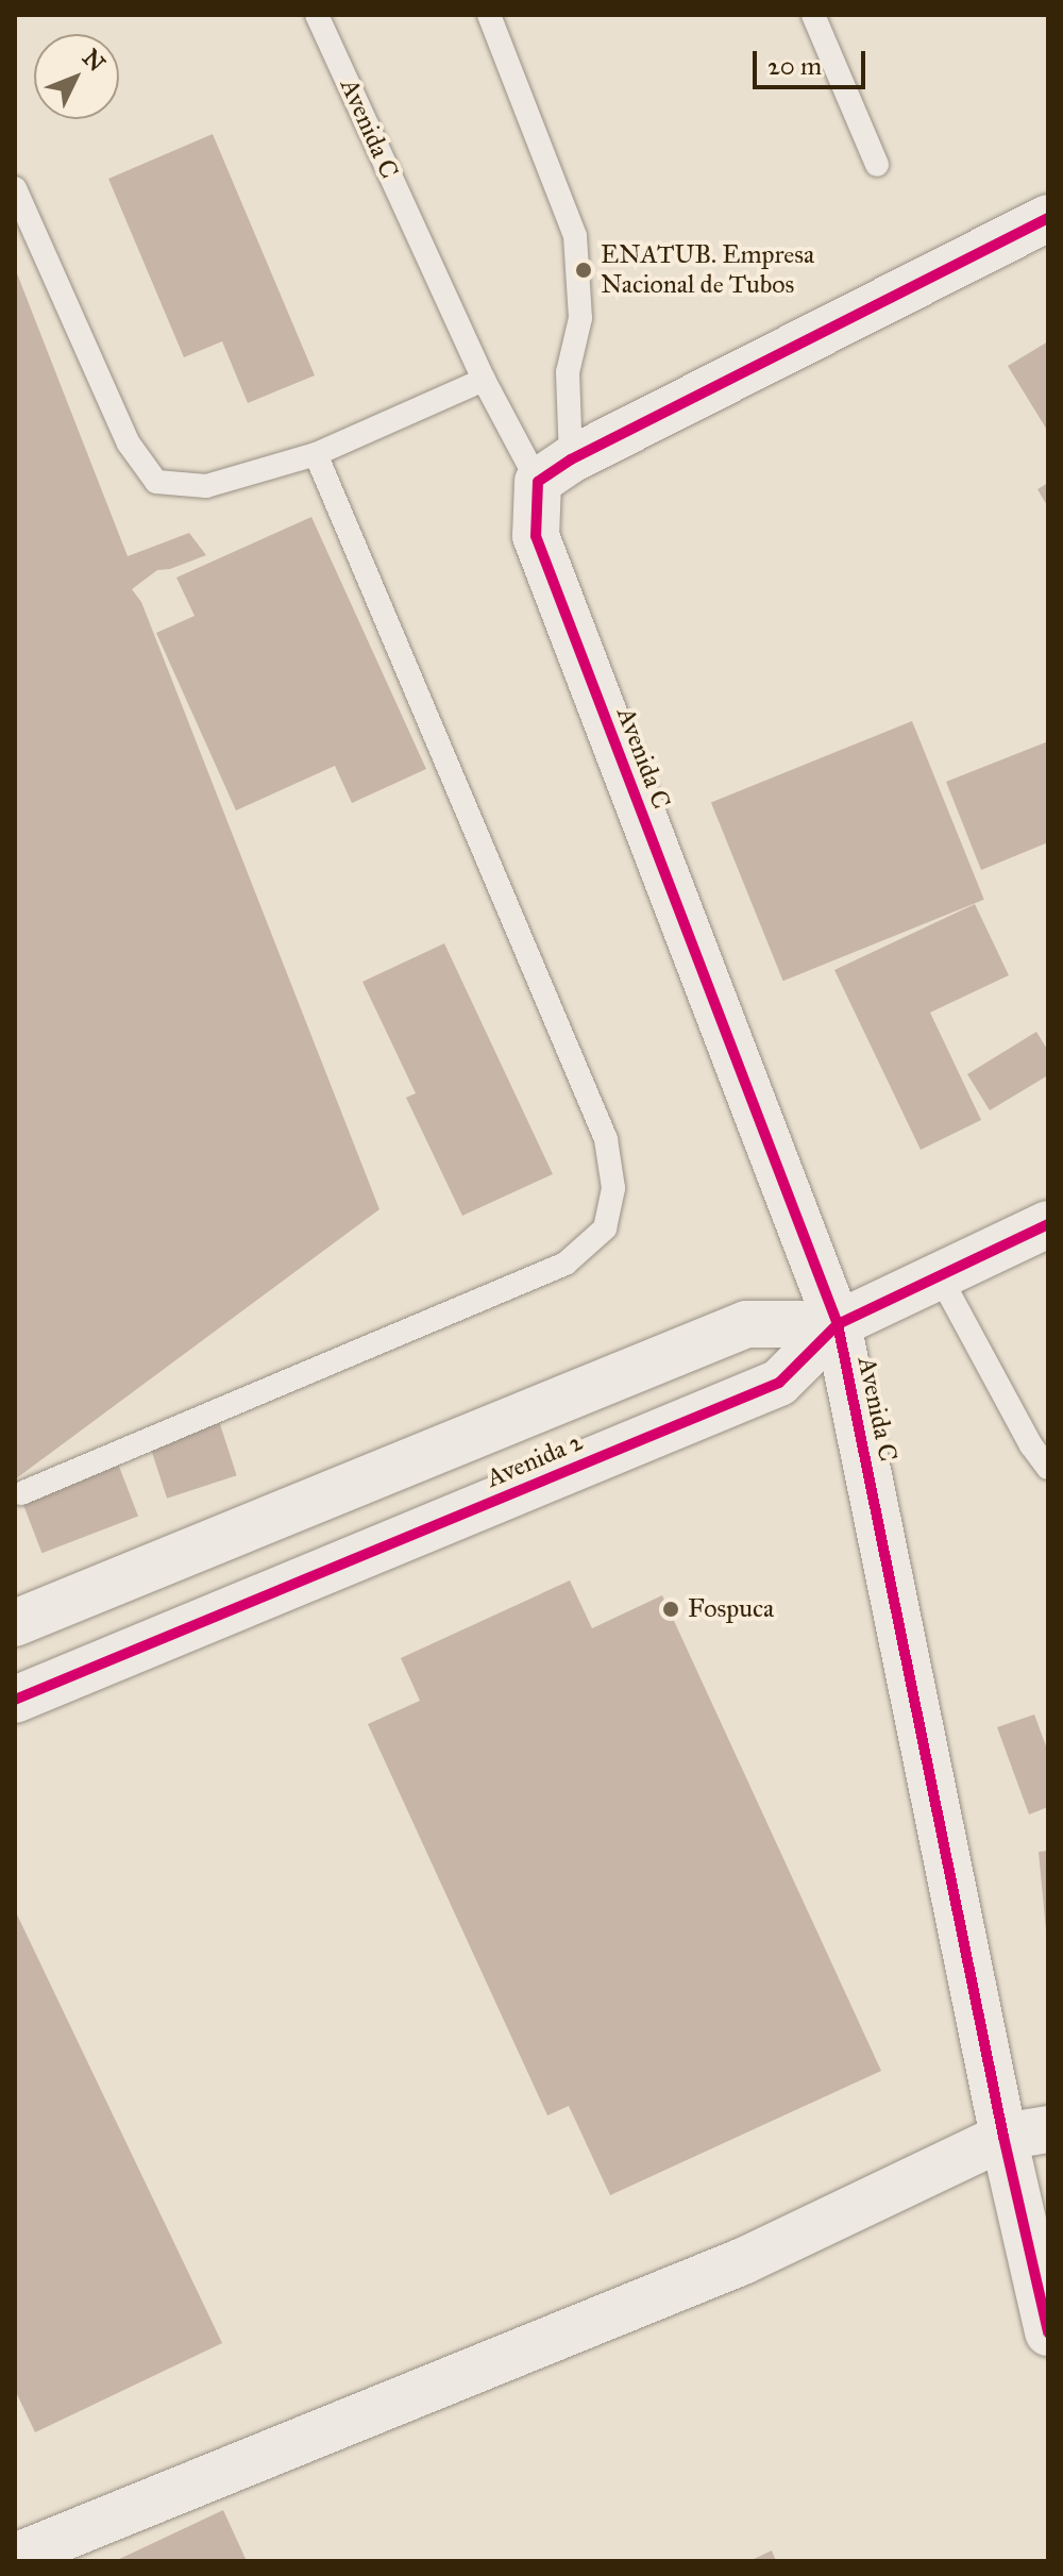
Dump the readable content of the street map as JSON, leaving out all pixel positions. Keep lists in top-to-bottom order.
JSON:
{
  "streets": {
    "street": ["Avenida C", "Avenida 2"]
  },
  "crossings": [
    ["Avenida C", "Avenida 2"]
  ],
  "places": ["ENATUB. Empresa Nacional de Tubos", "Fospuca"],
  "scale_bar": "20 m",
  "north": "top right"
}
